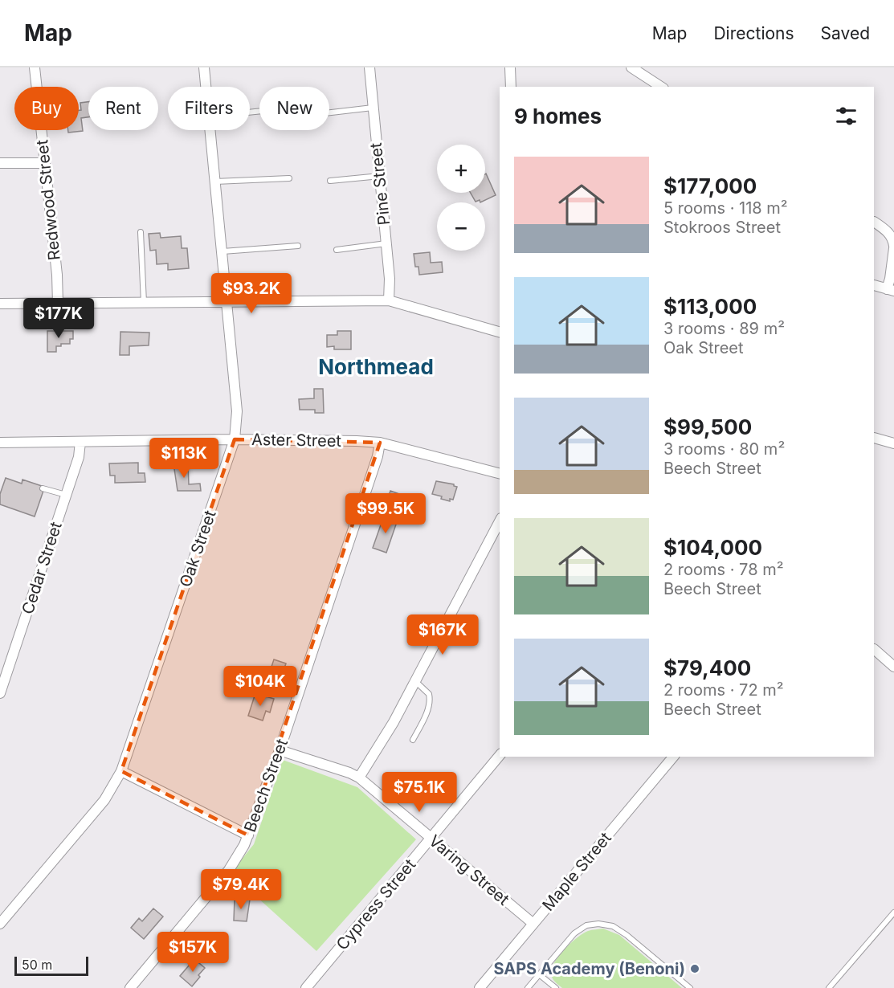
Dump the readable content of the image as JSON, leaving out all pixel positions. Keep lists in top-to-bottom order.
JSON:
{
  "streets": {
    "street": [
      "Pine Street",
      "Redwood Street",
      "Aster Street",
      "Oak Street",
      "Cedar Street",
      "Beech Street",
      "Varing Street",
      "Maple Street",
      "Cypress Street"
    ]
  },
  "crossings": [
    ["Aster Street", "Oak Street"],
    ["Aster Street", "Cedar Street"],
    ["Aster Street", "Beech Street"],
    ["Beech Street", "Varing Street"],
    ["Varing Street", "Maple Street"],
    ["Varing Street", "Cypress Street"]
  ],
  "districts": ["Northmead"],
  "places": ["SAPS Academy (Benoni)"],
  "scale_bar": "50 m",
  "page": {
    "header": "Map",
    "nav": ["Map", "Directions", "Saved"],
    "chip": [
      "Buy",
      "Rent",
      "Filters",
      "New"
    ],
    "heading": "9 homes",
    "map_buttons": ["+", "−"],
    "list": [
      {
        "name": "$177,000",
        "note": "5 rooms · 118 m² · Stokroos Street"
      },
      {
        "name": "$113,000",
        "note": "3 rooms · 89 m² · Oak Street"
      },
      {
        "name": "$99,500",
        "note": "3 rooms · 80 m² · Beech Street"
      },
      {
        "name": "$104,000",
        "note": "2 rooms · 78 m² · Beech Street"
      },
      {
        "name": "$79,400",
        "note": "2 rooms · 72 m² · Beech Street"
      }
    ],
    "price": [
      "$93.2K",
      "$177K",
      "$113K",
      "$99.5K",
      "$167K",
      "$104K",
      "$75.1K",
      "$79.4K",
      "$157K"
    ],
    "scale": "50 m"
  }
}
